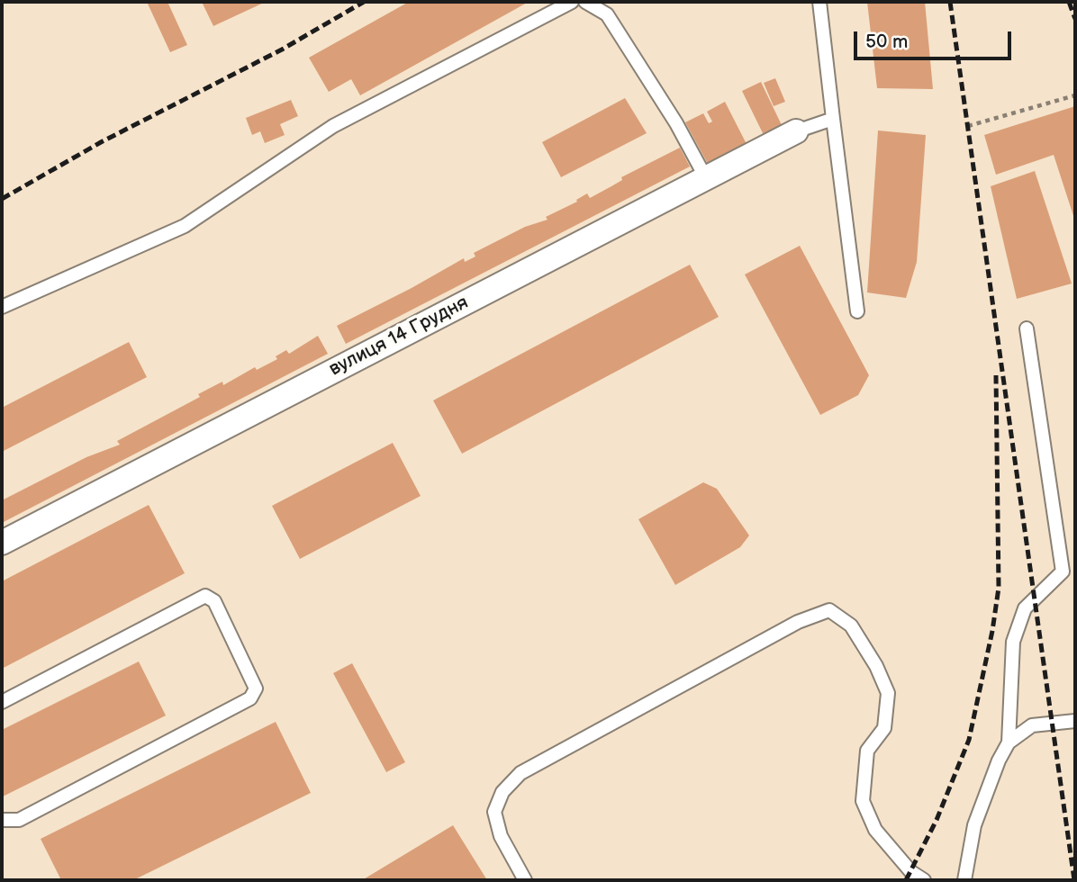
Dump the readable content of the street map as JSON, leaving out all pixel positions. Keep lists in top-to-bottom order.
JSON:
{
  "streets": {
    "street": ["вулиця 14 Грудня"]
  },
  "scale_bar": "50 m"
}
